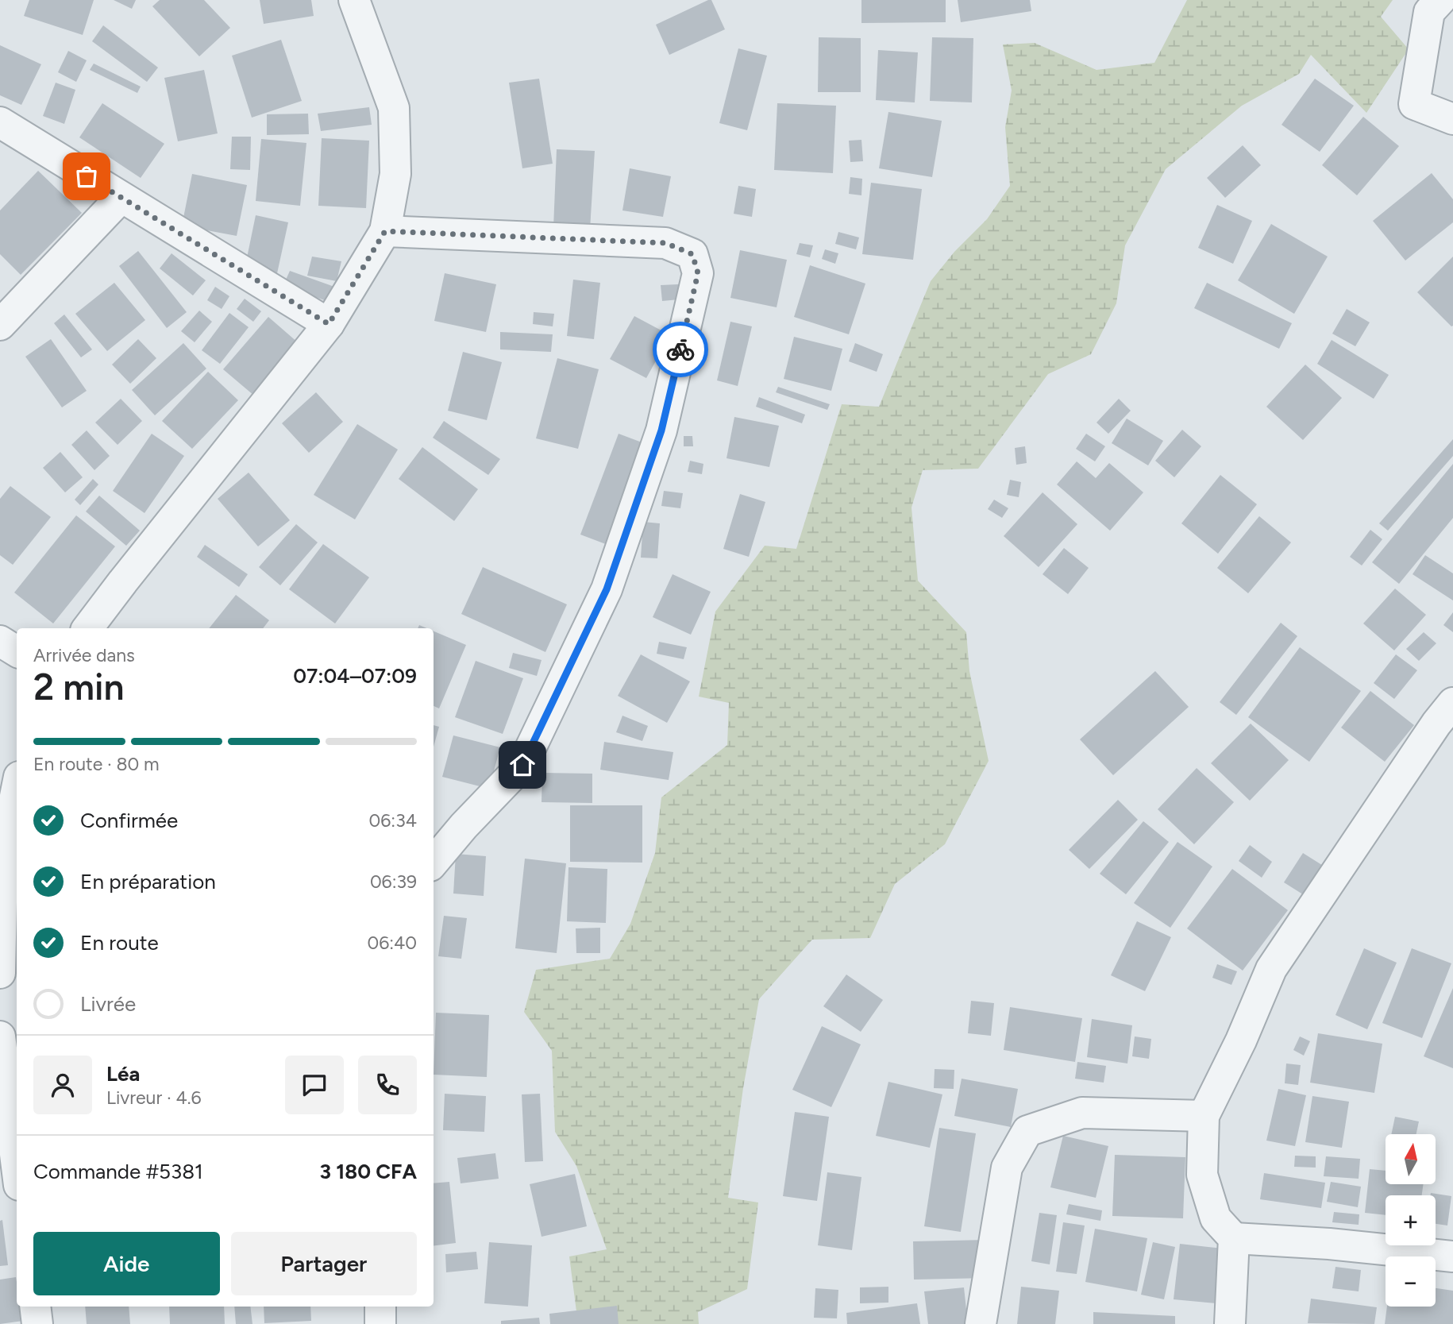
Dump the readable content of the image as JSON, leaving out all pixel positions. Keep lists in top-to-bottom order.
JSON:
{
  "north": "top",
  "page": {
    "heading": ["2 min", "Arrivée dans", "07:04–07:09"],
    "panel": [
      "Léa",
      "Livreur · 4.6",
      "Commande #5381",
      "3 180 CFA"
    ],
    "bar": "En route · 80 m",
    "list": [
      ["Confirmée", "06:34"],
      ["En préparation", "06:39"],
      ["En route", "06:40"],
      "Livrée"
    ],
    "map_buttons": ["+", "−"],
    "buttons": ["Aide", "Partager"]
  }
}
